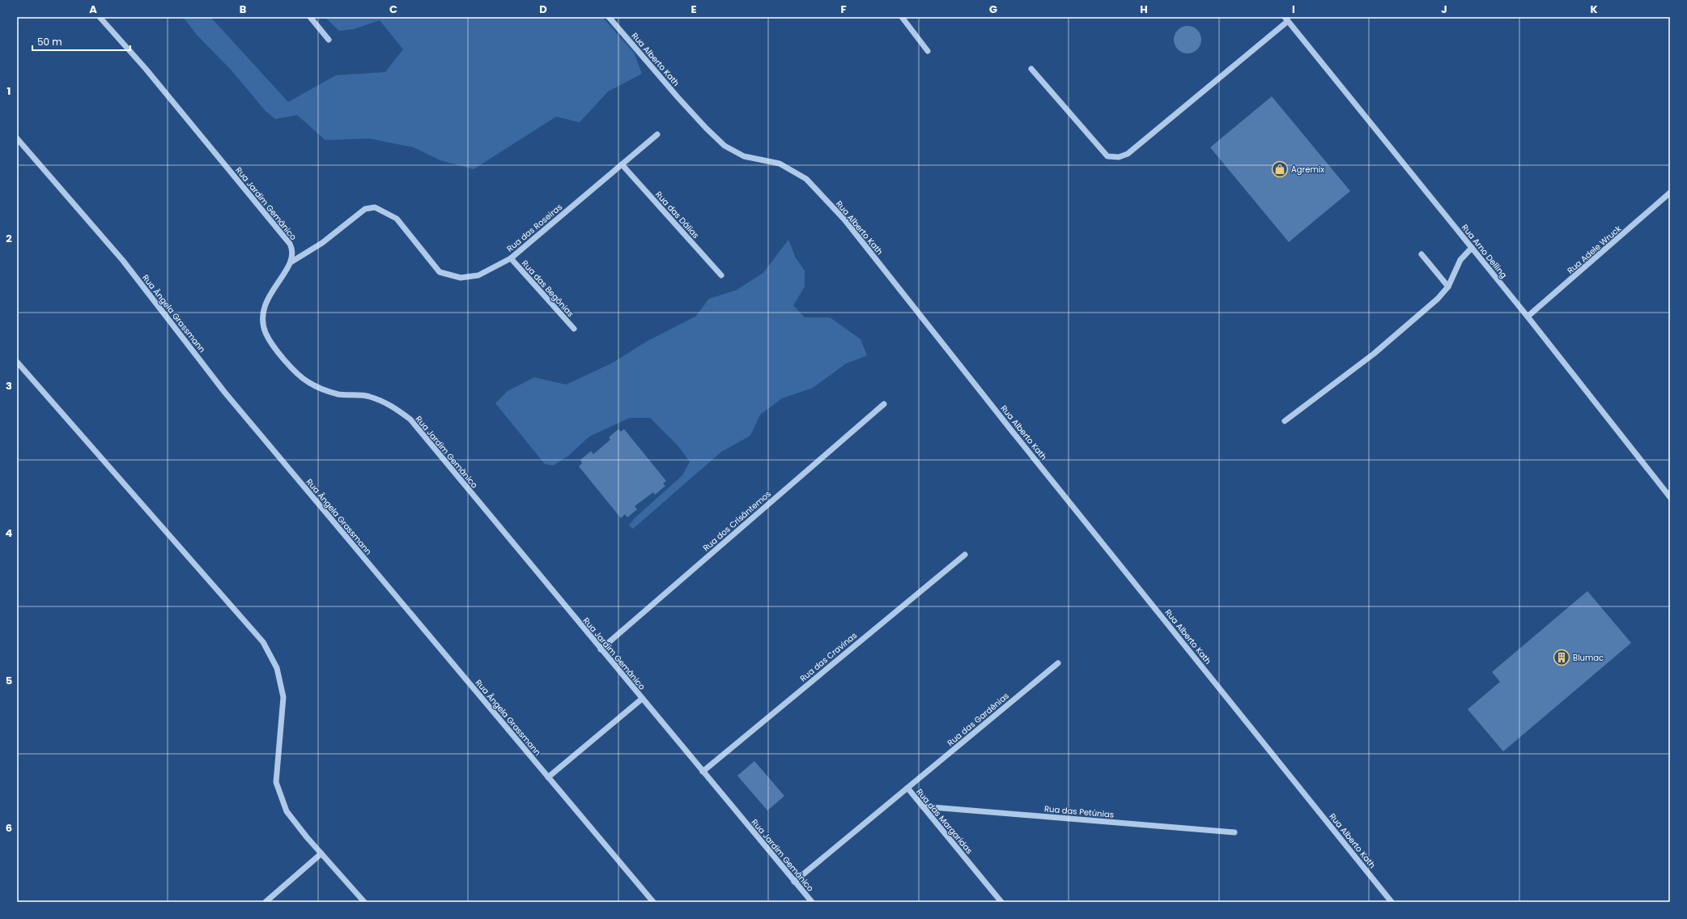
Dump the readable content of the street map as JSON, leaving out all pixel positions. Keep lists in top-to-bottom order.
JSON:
{
  "streets": {
    "street": [
      "Rua Alberto Kath",
      "Rua Jardim Gemânico",
      "Rua das Dálias",
      "Rua das Roseiras",
      "Rua Adele Wruck",
      "Rua Arno Delling",
      "Rua das Begônias",
      "Rua Ângela Grassmann",
      "Rua dos Crisântemos",
      "Rua das Cravinas",
      "Rua das Gardênias",
      "Rua das Petúnias",
      "Rua das Margaridas"
    ]
  },
  "crossings": [
    ["Rua Jardim Gemânico", "Rua das Roseiras"],
    ["Rua Jardim Gemânico", "Rua dos Crisântemos"],
    ["Rua Jardim Gemânico", "Rua das Cravinas"],
    ["Rua Jardim Gemânico", "Rua das Margaridas"],
    ["Rua das Dálias", "Rua das Roseiras"],
    ["Rua das Roseiras", "Rua das Begônias"],
    ["Rua Adele Wruck", "Rua Arno Delling"],
    ["Rua das Gardênias", "Rua das Margaridas"],
    ["Rua das Petúnias", "Rua das Margaridas"]
  ],
  "places": {
    "shop": ["Agremix"],
    "building": ["Blumac"]
  },
  "scale_bar": "50 m",
  "grid": {
    "columns": [
      "A",
      "B",
      "C",
      "D",
      "E",
      "F",
      "G",
      "H",
      "I",
      "J",
      "K"
    ],
    "rows": [
      "1",
      "2",
      "3",
      "4",
      "5",
      "6"
    ]
  }
}
